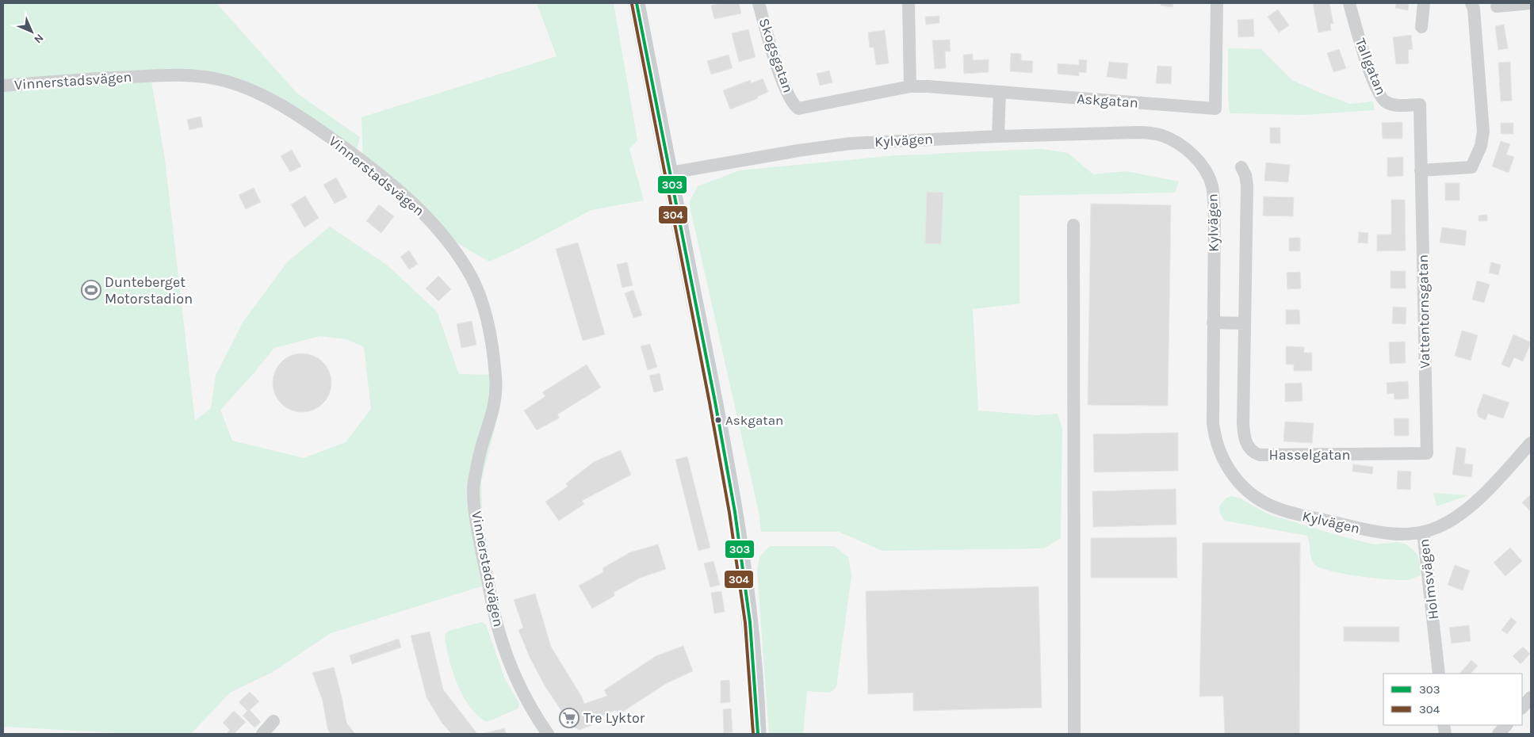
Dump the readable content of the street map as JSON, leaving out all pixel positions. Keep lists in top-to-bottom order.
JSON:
{
  "streets": {
    "street": [
      "Skogsgatan",
      "Tallgatan",
      "Vinnerstadsvägen",
      "Askgatan",
      "Kylvägen",
      "Vattentornsgatan",
      "Hasselgatan",
      "Holmsvägen"
    ]
  },
  "crossings": [
    ["Skogsgatan", "Askgatan"],
    ["Tallgatan", "Vattentornsgatan"],
    ["Kylvägen", "Holmsvägen"],
    ["Vattentornsgatan", "Hasselgatan"]
  ],
  "places": {
    "sports": ["Dunteberget Motorstadion"],
    "other": ["Askgatan"],
    "supermarket": ["Tre Lyktor"]
  },
  "lines": ["transit line 303", "transit line 304"],
  "legend": ["303", "304"],
  "north": "bottom right"
}
